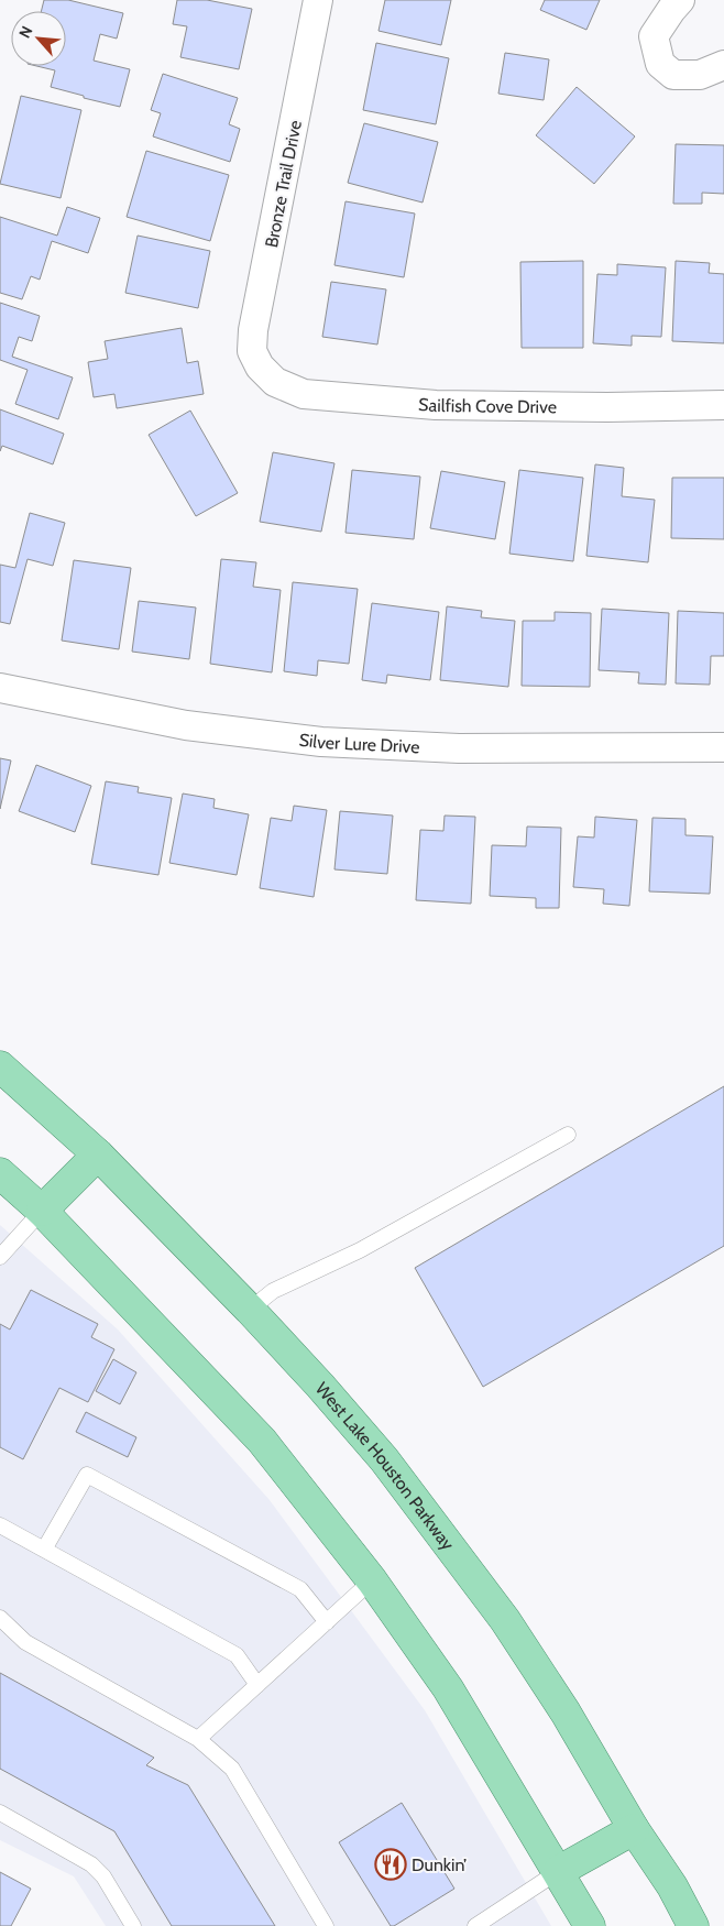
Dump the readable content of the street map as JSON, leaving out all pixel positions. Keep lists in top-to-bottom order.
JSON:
{
  "streets": {
    "main road": ["West Lake Houston Parkway"],
    "street": ["Bronze Trail Drive", "Sailfish Cove Drive", "Silver Lure Drive"]
  },
  "crossings": [
    ["Bronze Trail Drive", "Sailfish Cove Drive"]
  ],
  "places": {
    "restaurant": ["Dunkin’"]
  },
  "north": "top left"
}
